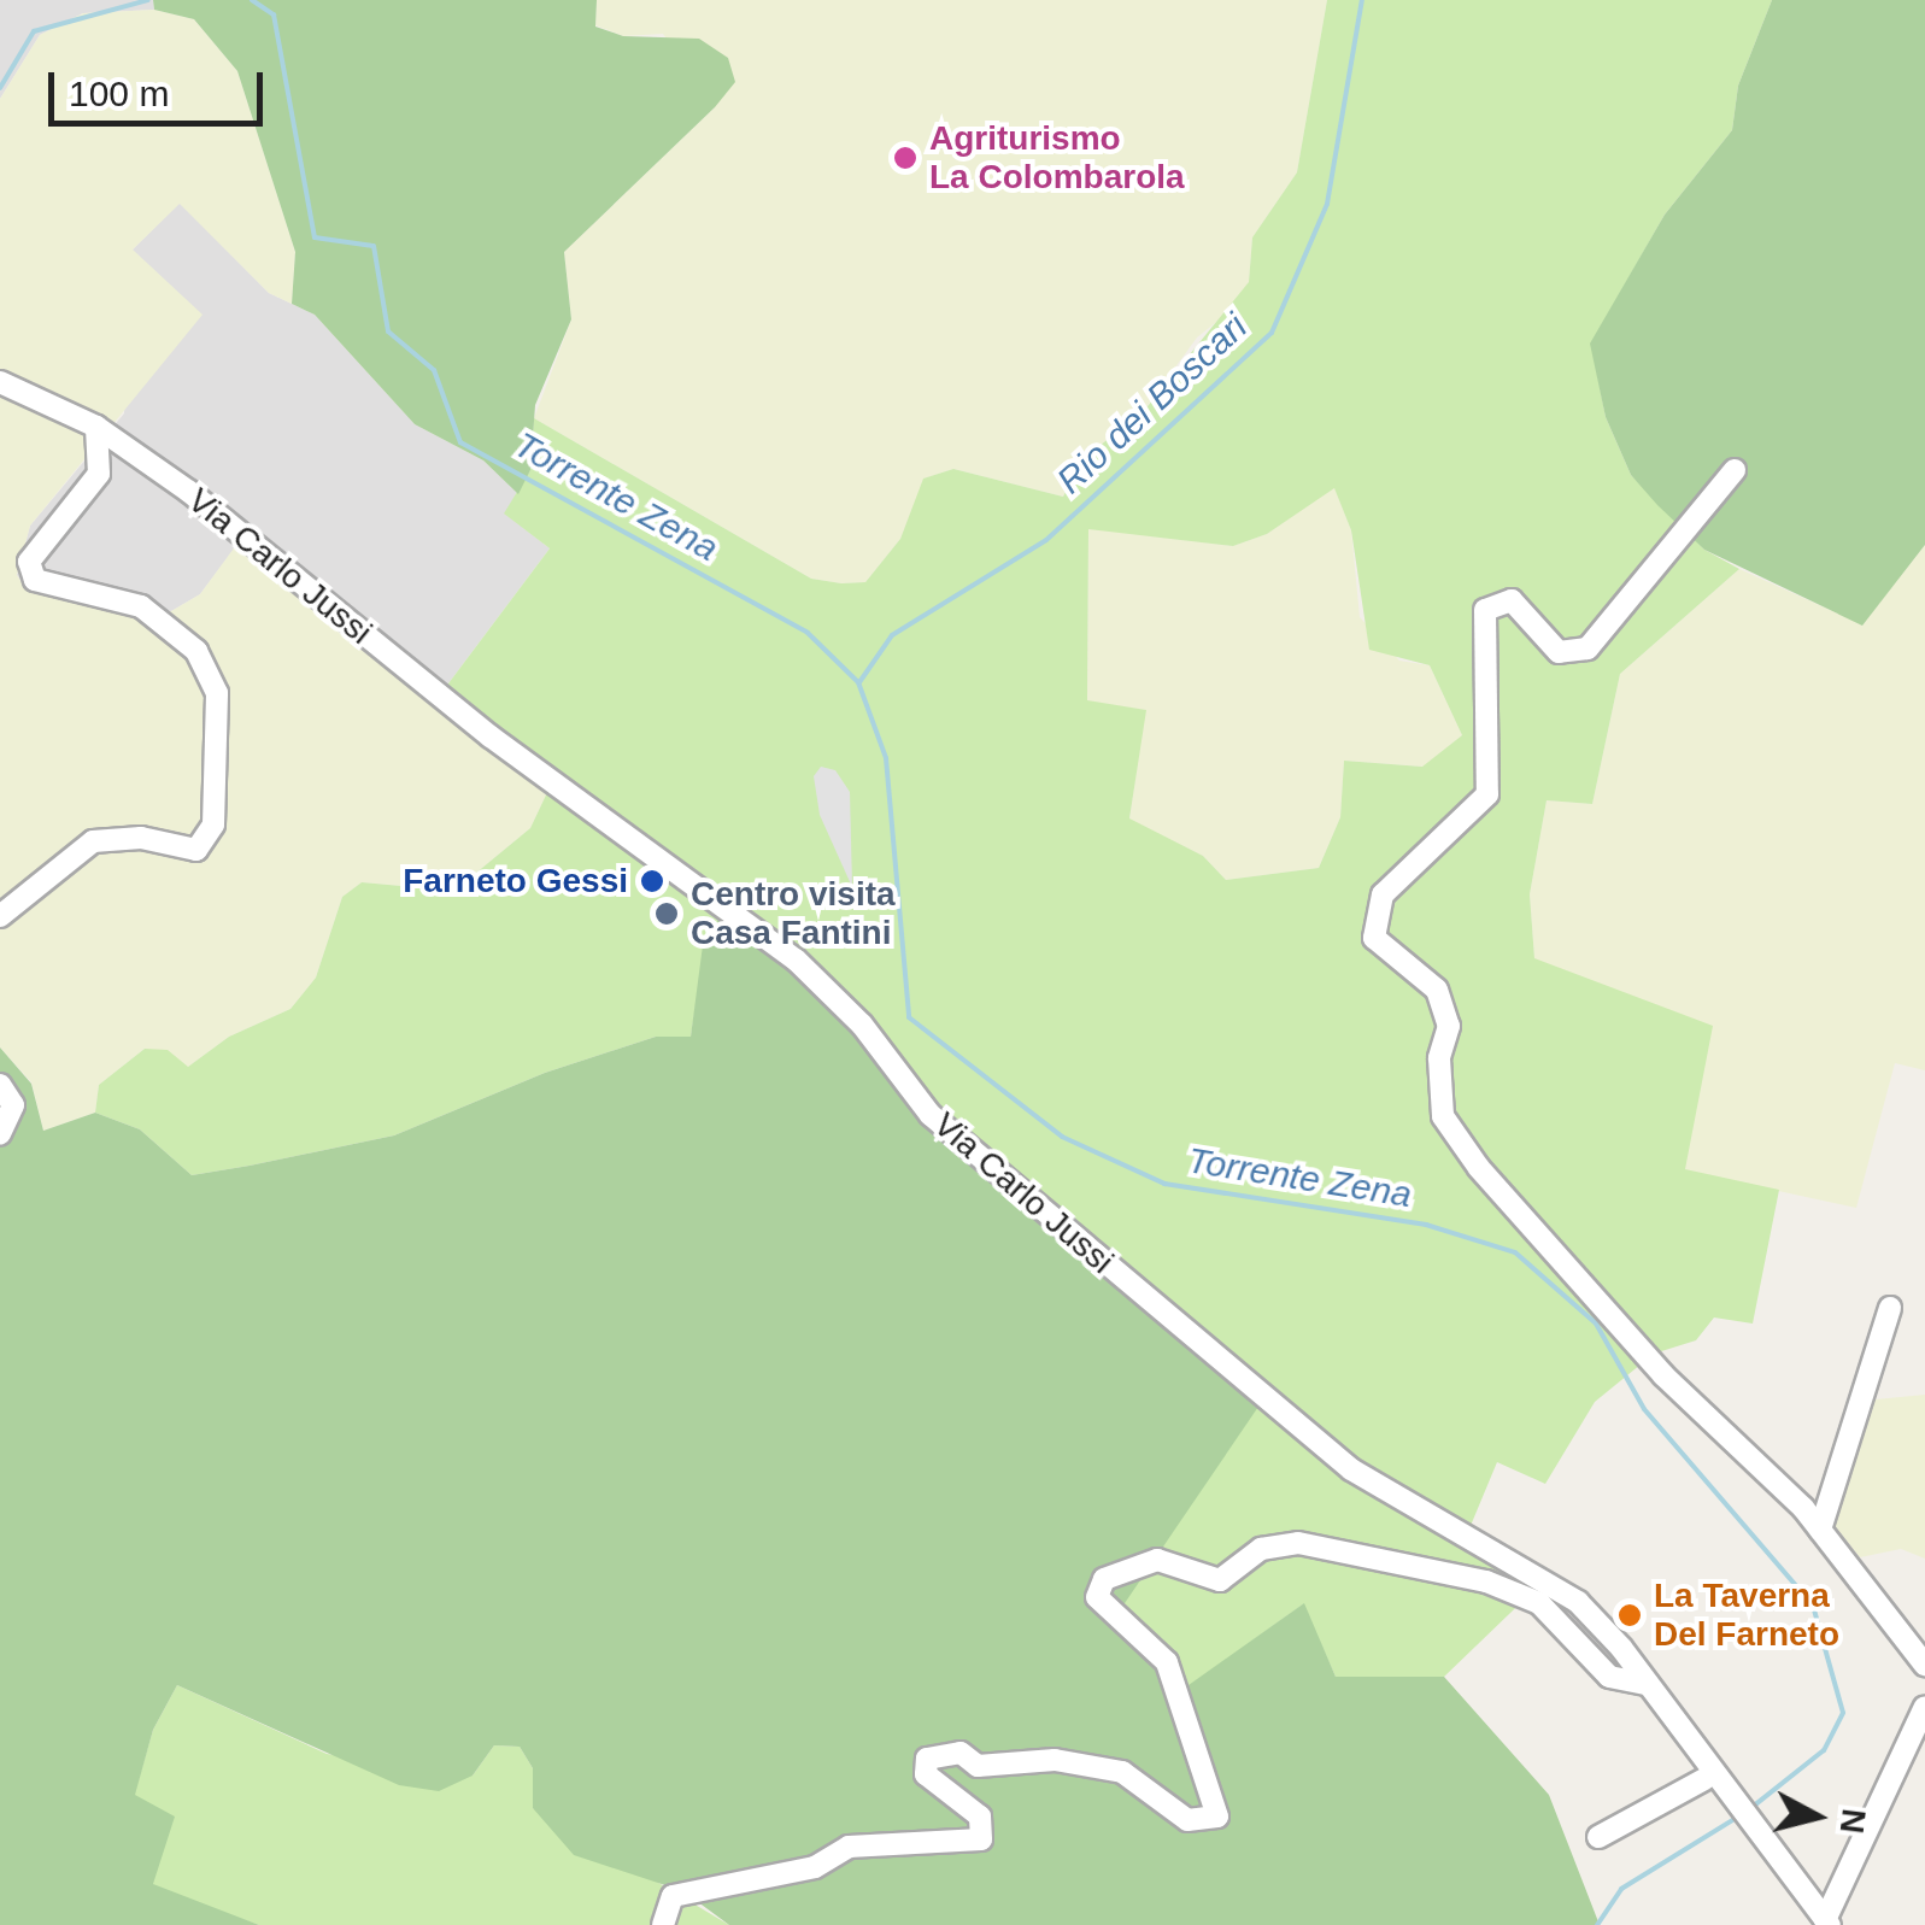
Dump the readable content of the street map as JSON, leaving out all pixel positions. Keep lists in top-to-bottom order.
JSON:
{
  "streets": {
    "street": ["Via Carlo Jussi"]
  },
  "water": ["Rio dei Boscari", "Torrente Zena"],
  "places": [
    "Agriturismo La Colombarola",
    "Farneto Gessi",
    "Centro visita Casa Fantini",
    "La Taverna Del Farneto"
  ],
  "scale_bar": "100 m",
  "north": "right"
}
